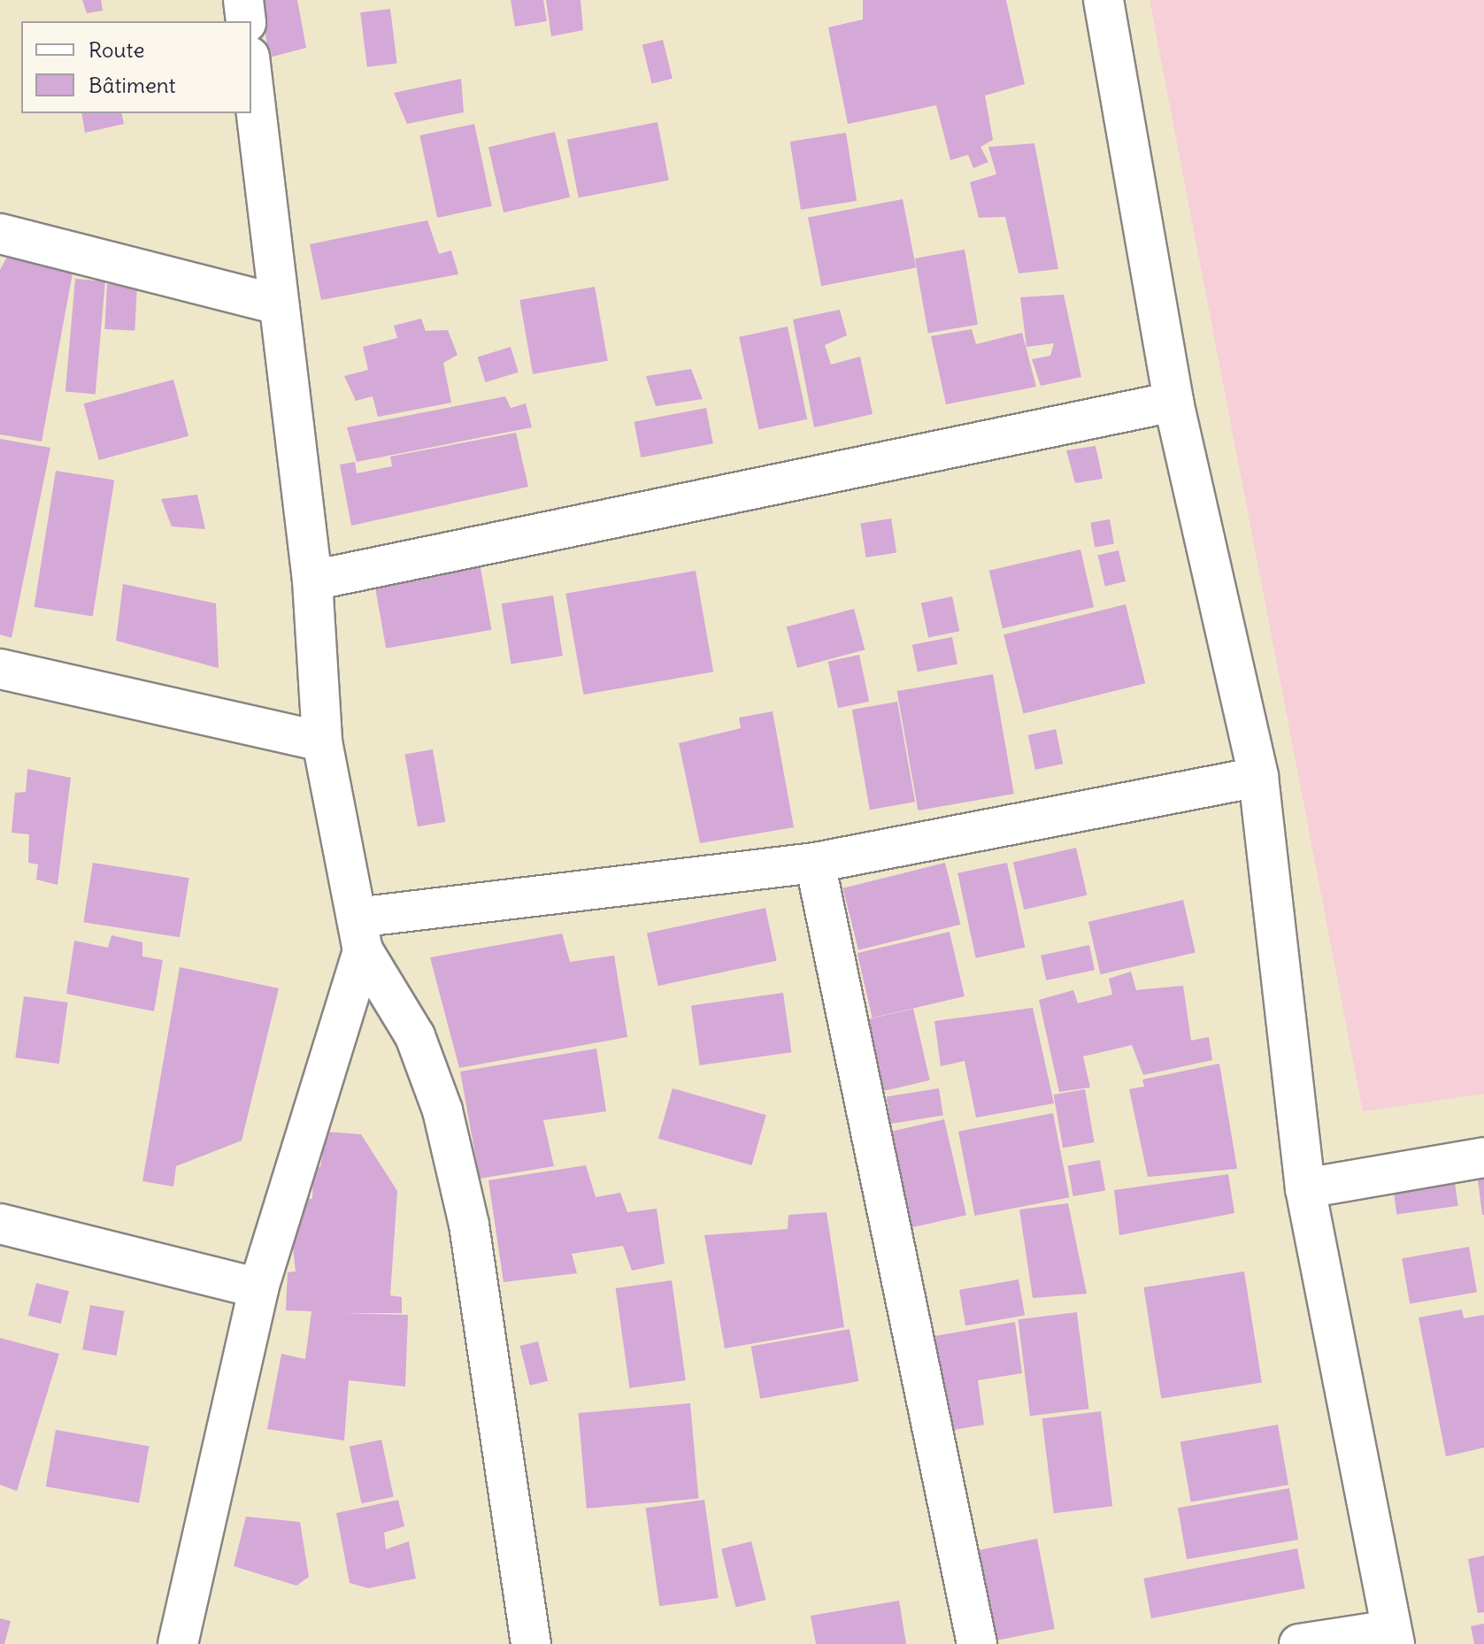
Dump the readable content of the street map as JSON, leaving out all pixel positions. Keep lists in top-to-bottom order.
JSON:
{
  "legend": ["Route", "Bâtiment"]
}
